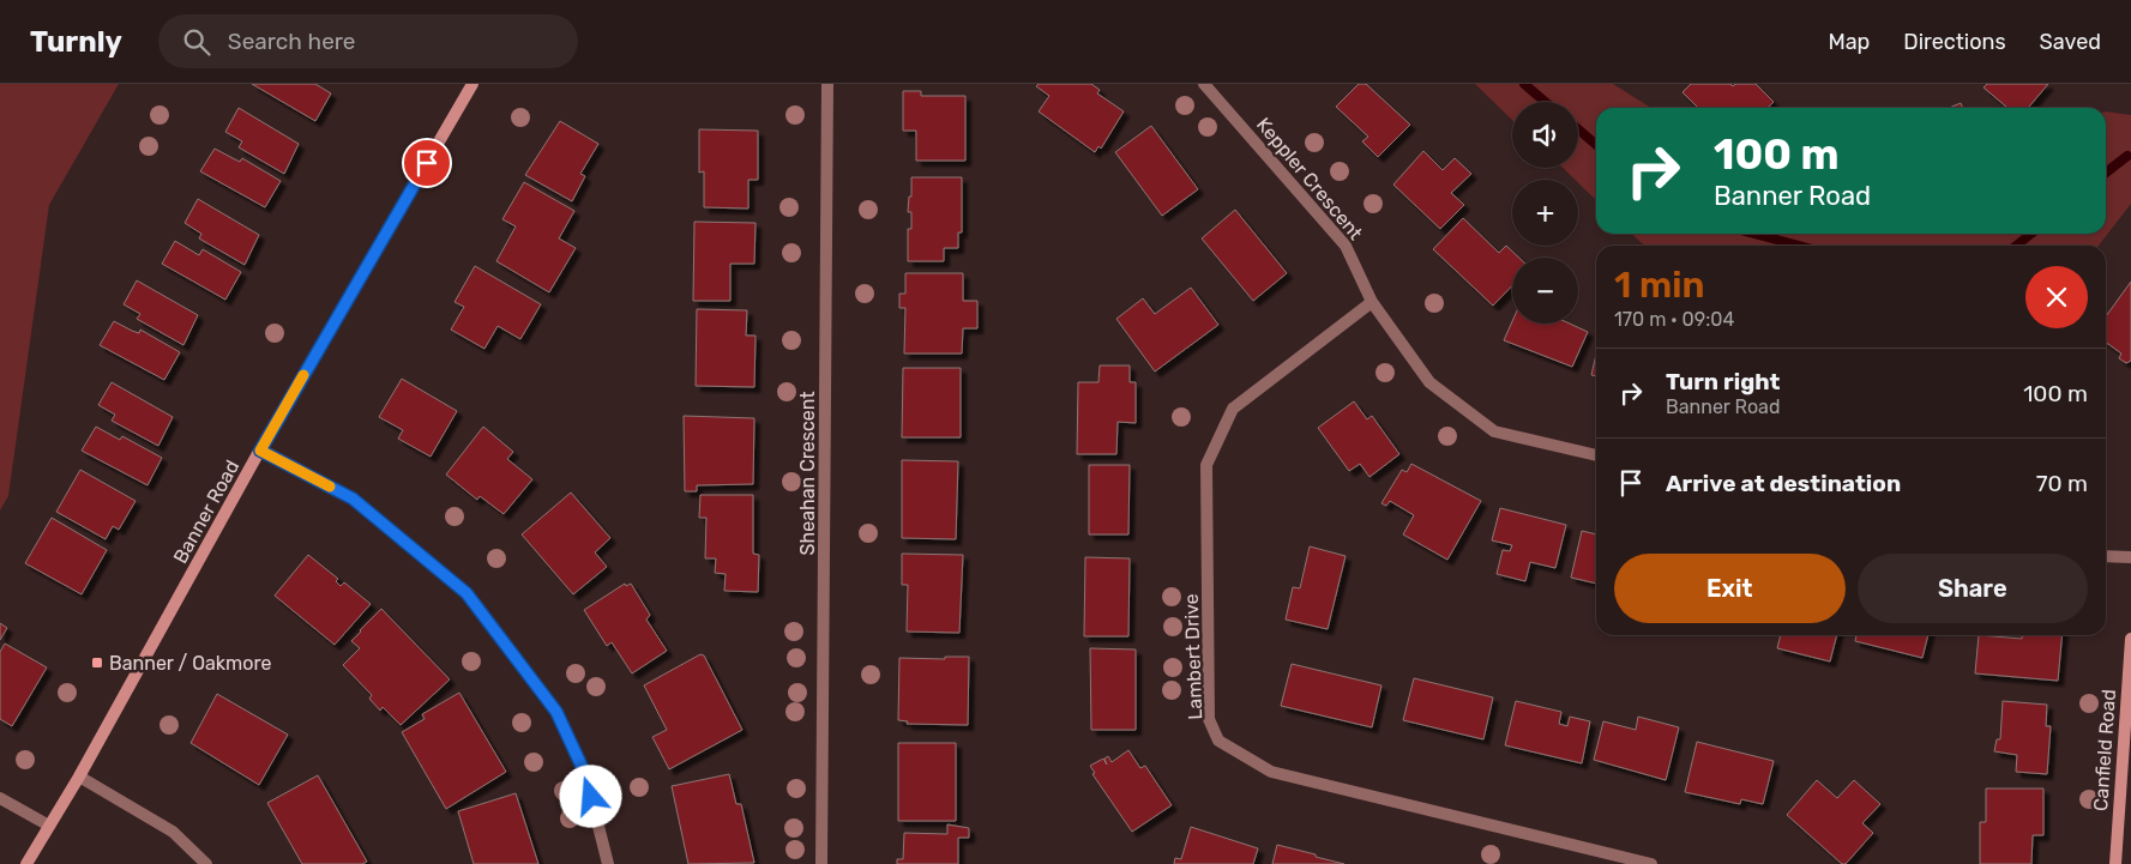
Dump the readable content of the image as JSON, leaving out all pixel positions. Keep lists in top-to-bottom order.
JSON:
{
  "streets": {
    "street": [
      "Keppler Crescent",
      "Sheahan Crescent",
      "Banner Road",
      "Lambert Drive",
      "Canfield Road"
    ]
  },
  "crossings": [
    ["Keppler Crescent", "Lambert Drive"]
  ],
  "places": {
    "transit": ["Banner / Oakmore"]
  },
  "page": {
    "header": "Turnly",
    "search": "Search here",
    "nav": ["Map", "Directions", "Saved"],
    "map_buttons": ["+", "−"],
    "turn": ["100 m", "Banner Road"],
    "heading": ["1 min", "170 m · 09:04"],
    "list": [
      {
        "name": "Turn right",
        "note": "Banner Road",
        "value": "100 m"
      },
      {
        "name": "Arrive at destination",
        "value": "70 m"
      }
    ],
    "buttons": ["Exit", "Share"]
  }
}
